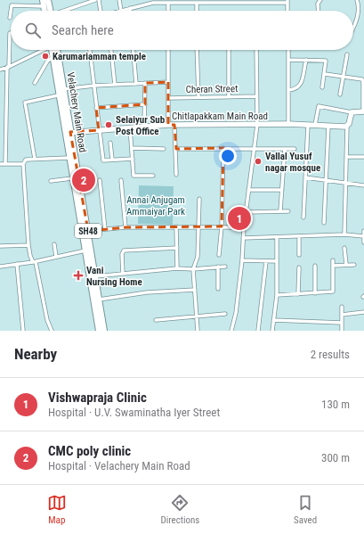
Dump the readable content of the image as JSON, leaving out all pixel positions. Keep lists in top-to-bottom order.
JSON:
{
  "streets": {
    "main road": ["Velachery Main Road", "SH48"],
    "street": ["Cheran Street", "Chitlapakkam Main Road"]
  },
  "crossings": [
    ["Velachery Main Road", "Chitlapakkam Main Road"],
    ["Velachery Main Road", "SH48"]
  ],
  "parks": ["Annai Anjugam Ammaiyar Park"],
  "places": {
    "other": ["Karumariamman temple", "Selaiyur Sub Post Office", "Vallal Yusuf nagar mosque"],
    "health": ["Vani Nursing Home"]
  },
  "page": {
    "search": "Search here",
    "pins": ["2", "1"],
    "heading": ["Nearby", "2 results"],
    "list": [
      {
        "mark": "1",
        "name": "Vishwapraja Clinic",
        "note": "Hospital · U.V. Swaminatha Iyer Street",
        "value": "130 m"
      },
      {
        "mark": "2",
        "name": "CMC poly clinic",
        "note": "Hospital · Velachery Main Road",
        "value": "300 m"
      }
    ],
    "nav": ["Map", "Directions", "Saved"]
  }
}
